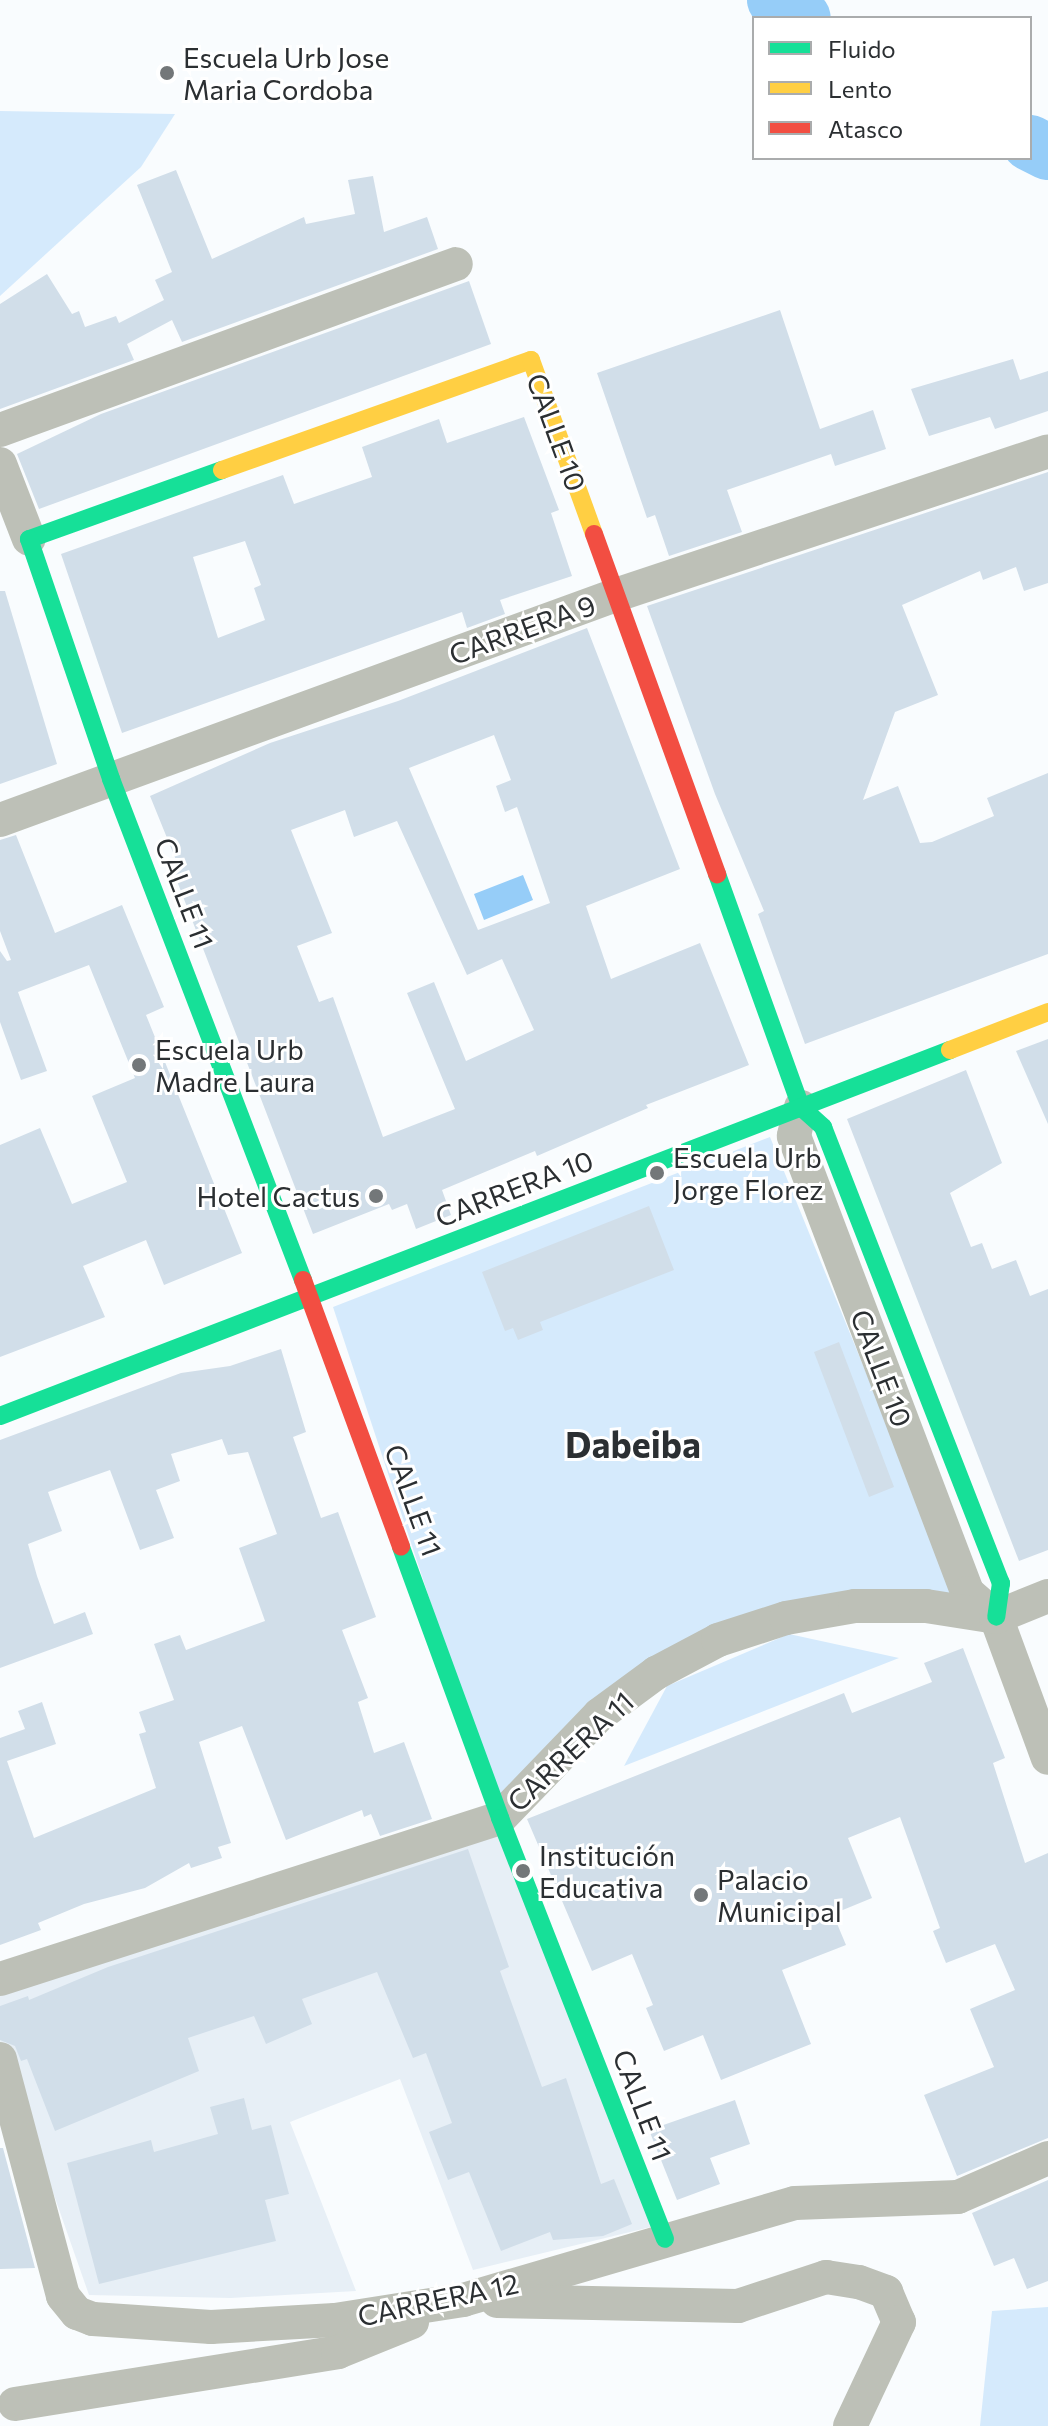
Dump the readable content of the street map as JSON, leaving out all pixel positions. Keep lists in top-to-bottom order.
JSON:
{
  "streets": {
    "street": [
      "CALLE 10",
      "CARRERA 9",
      "CALLE 11",
      "CARRERA 10",
      "CARRERA 11",
      "CARRERA 12"
    ]
  },
  "crossings": [
    ["CALLE 10", "CARRERA 9"],
    ["CALLE 10", "CARRERA 10"],
    ["CALLE 10", "CARRERA 11"],
    ["CARRERA 9", "CALLE 11"],
    ["CALLE 11", "CARRERA 10"],
    ["CALLE 11", "CARRERA 11"],
    ["CALLE 11", "CARRERA 12"]
  ],
  "districts": ["Dabeiba"],
  "places": [
    "Escuela Urb Jose Maria Cordoba",
    "Escuela Urb Madre Laura",
    "Escuela Urb Jorge Florez",
    "Hotel Cactus",
    "Institución Educativa",
    "Palacio Municipal"
  ],
  "legend": ["Fluido", "Lento", "Atasco"]
}
